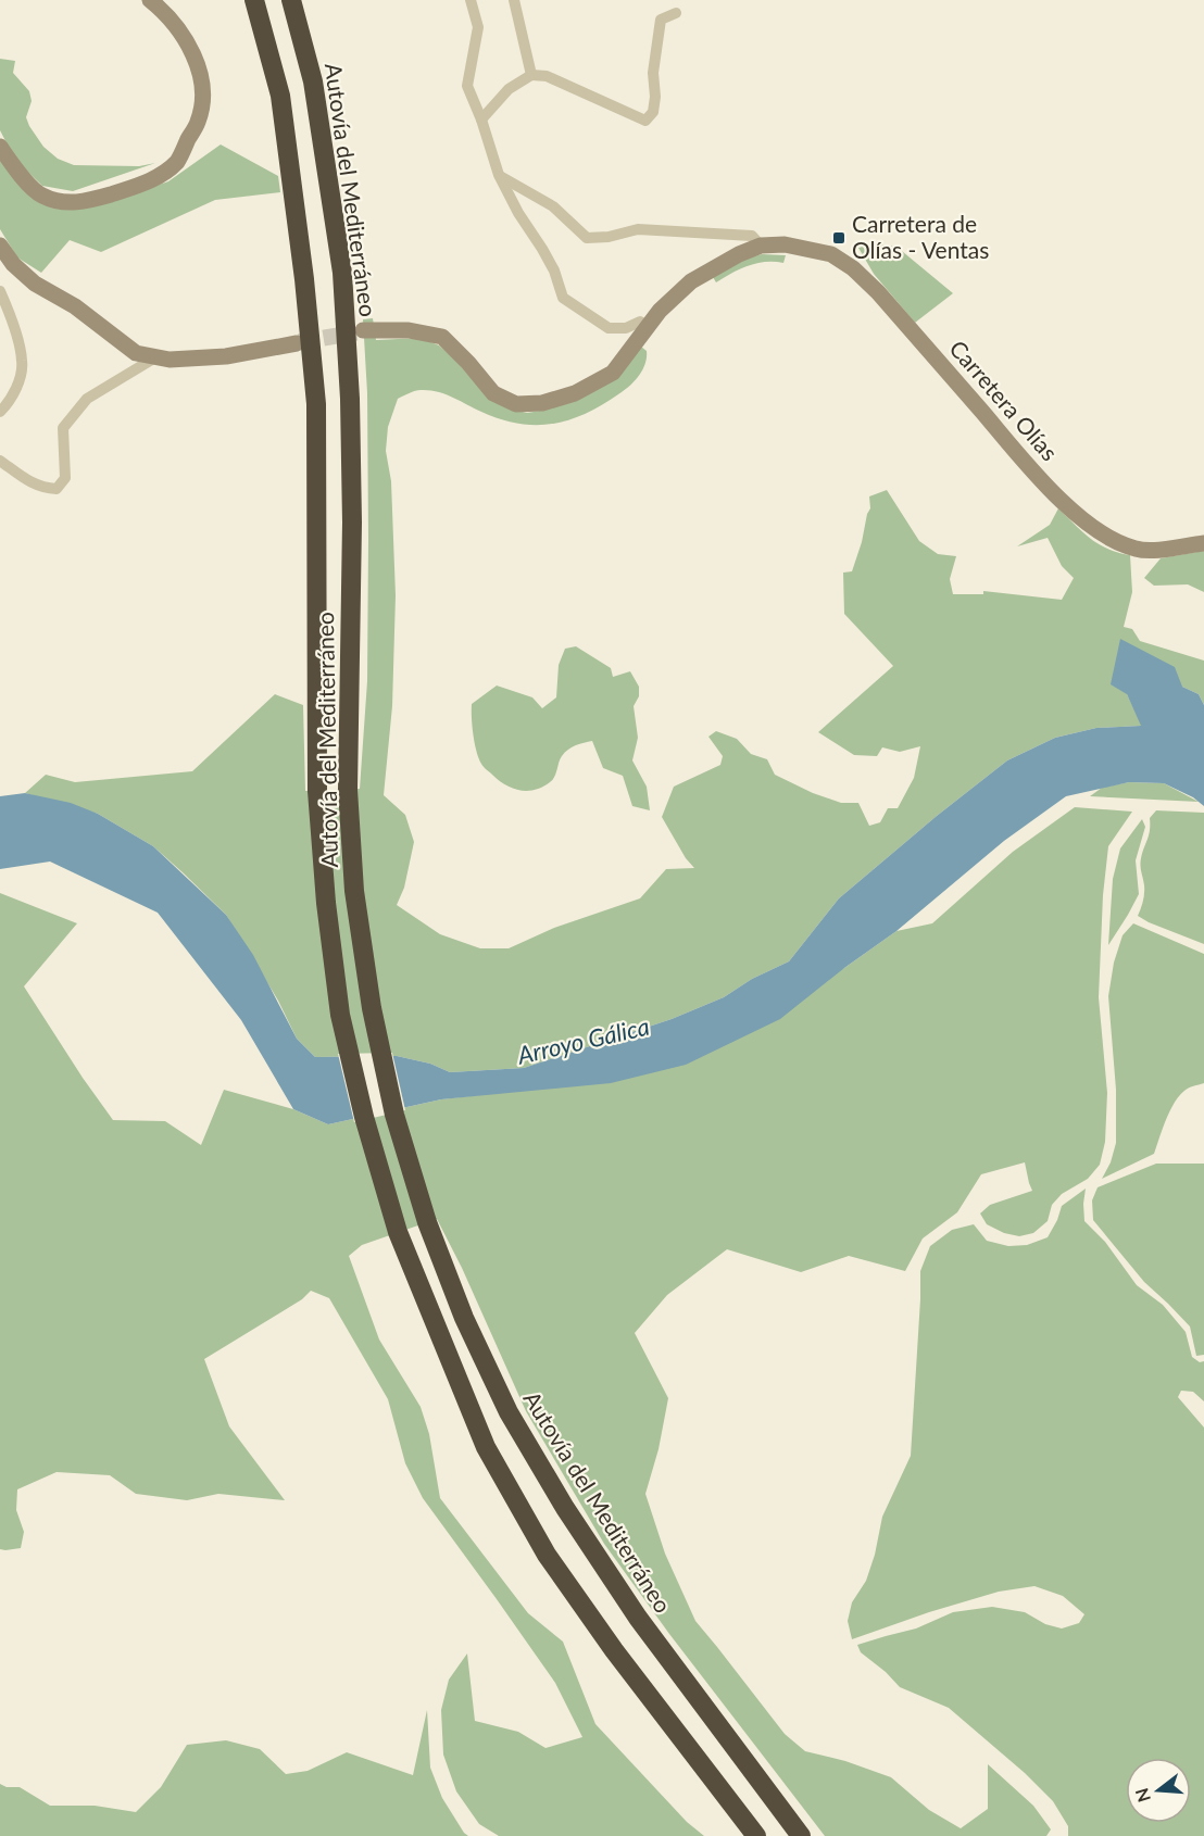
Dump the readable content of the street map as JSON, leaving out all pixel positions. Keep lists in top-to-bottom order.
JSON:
{
  "streets": {
    "highway": ["Autovía del Mediterráneo"],
    "main road": ["Carretera Olías"]
  },
  "water": ["Arroyo Gálica"],
  "places": {
    "transit": ["Carretera de Olías - Ventas"]
  },
  "north": "left"
}
